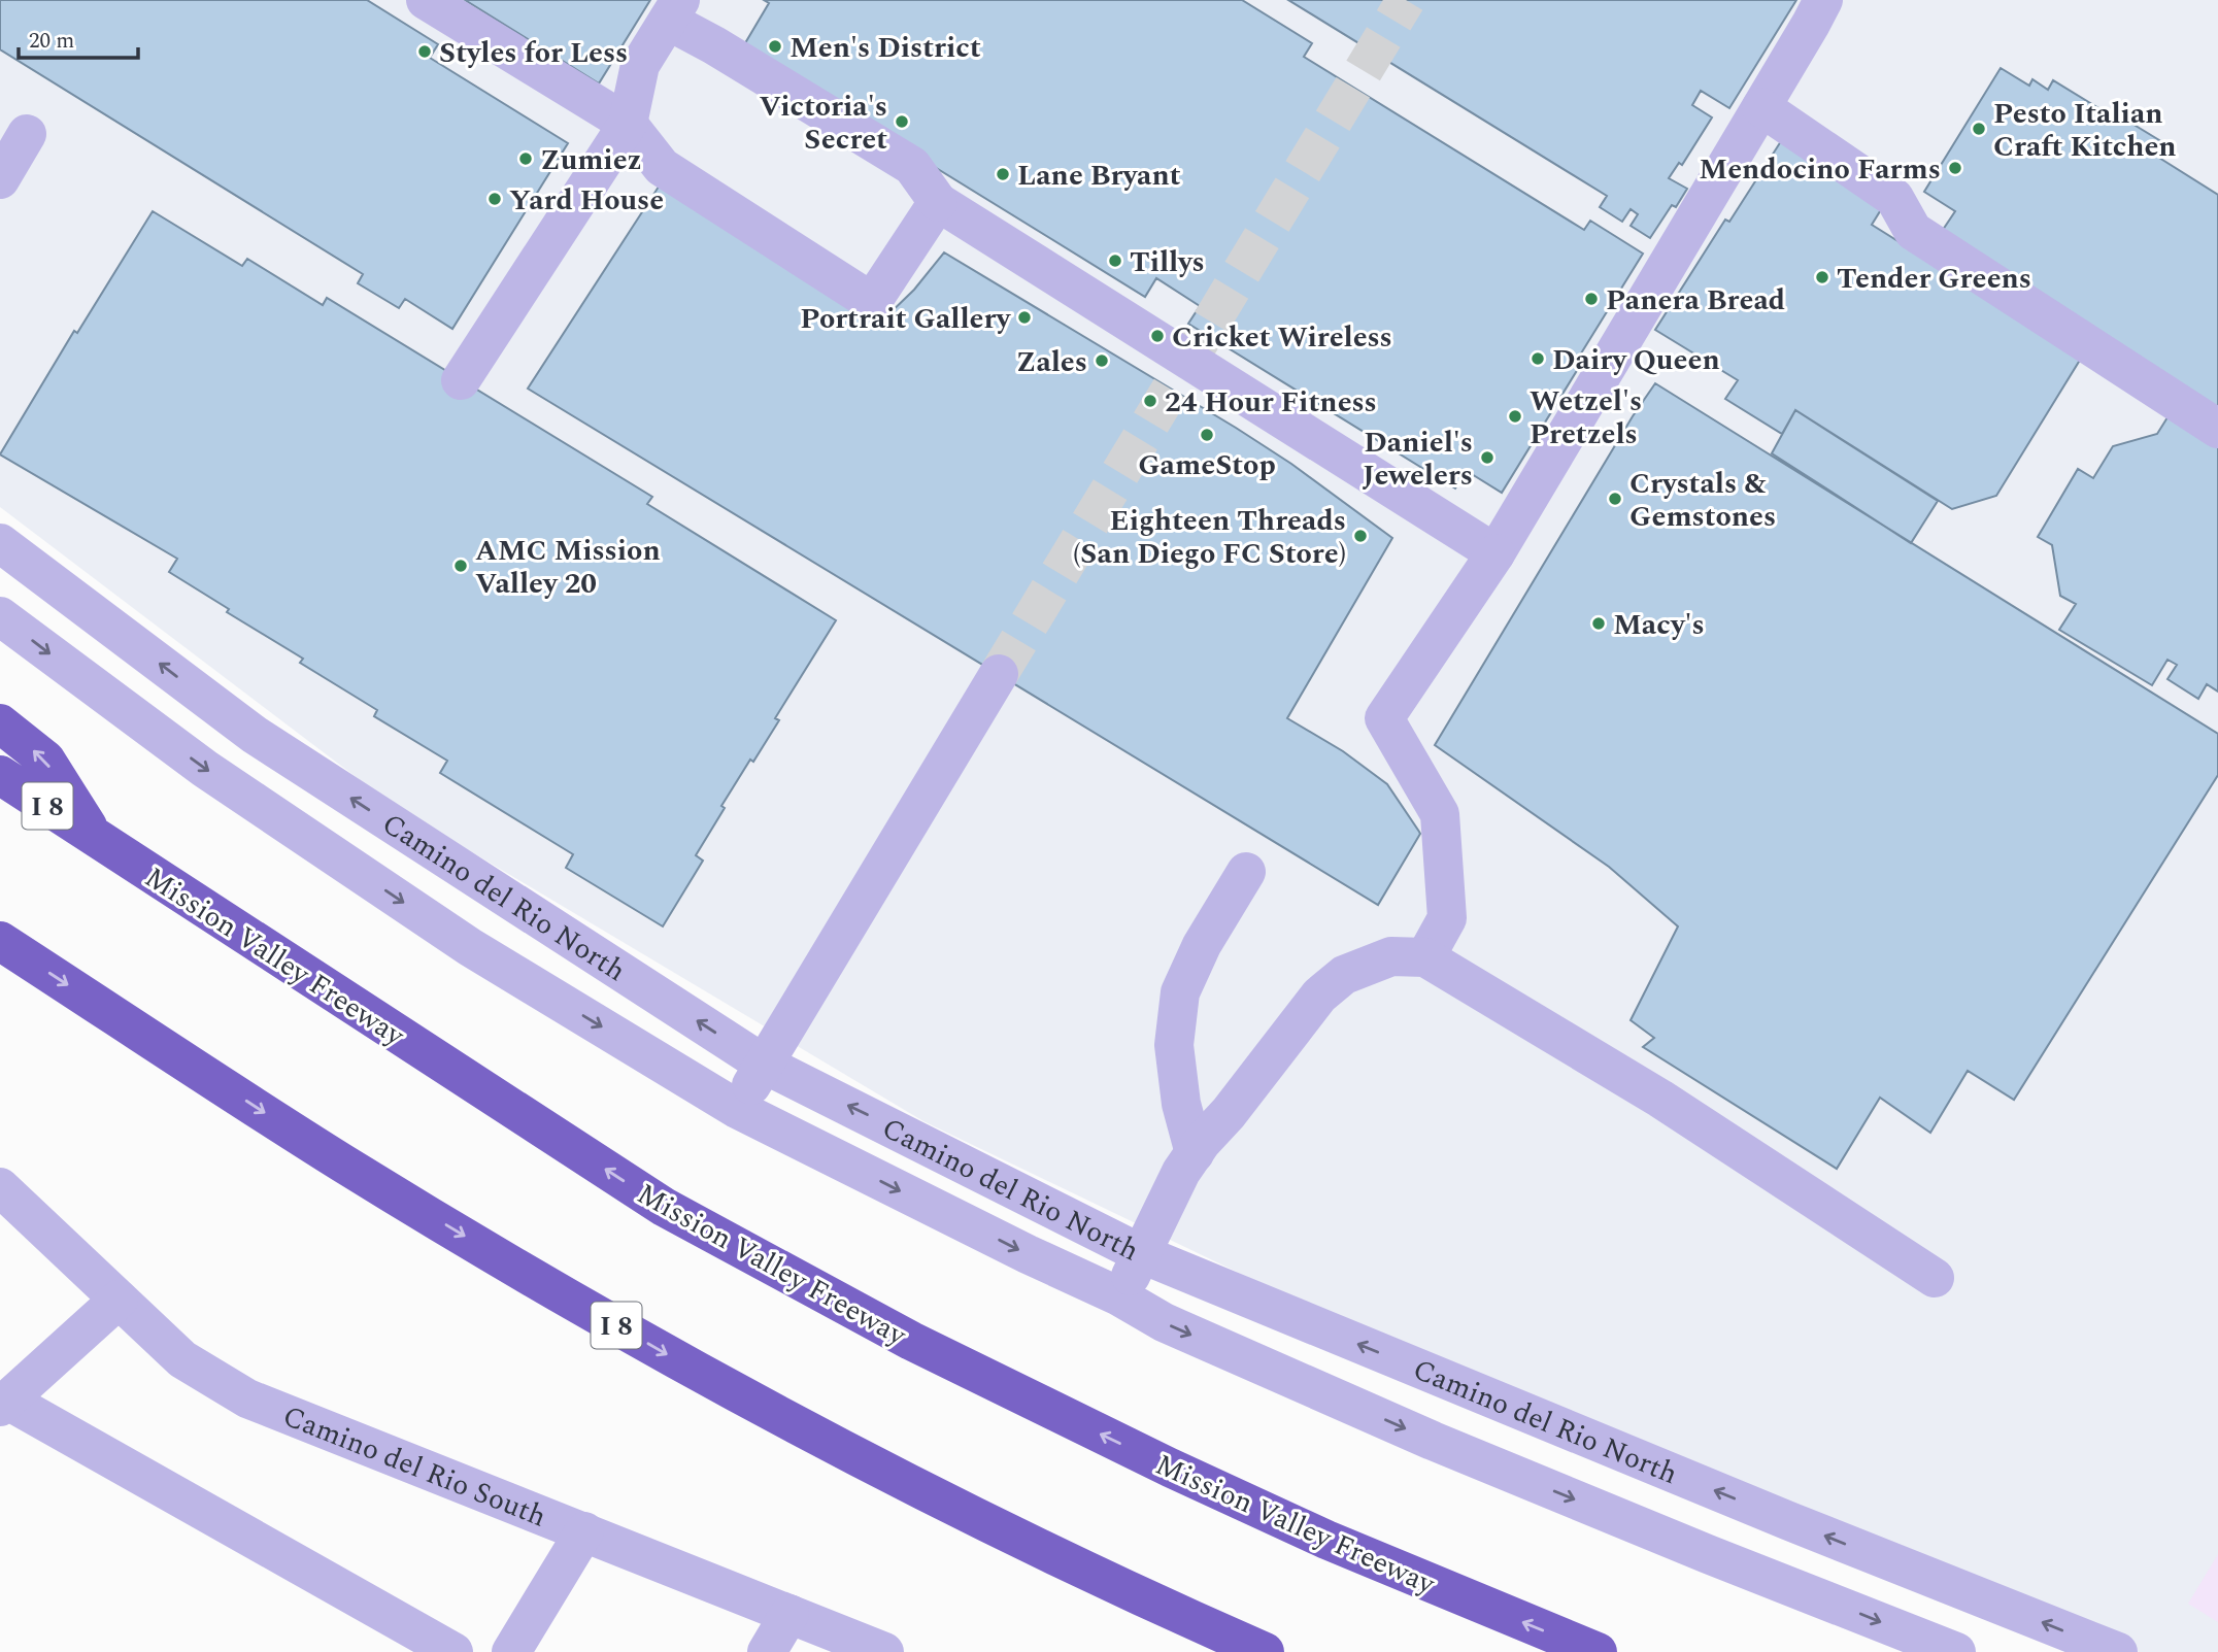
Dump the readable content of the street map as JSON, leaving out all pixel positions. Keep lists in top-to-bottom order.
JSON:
{
  "streets": {
    "highway": ["I 8", "Mission Valley Freeway"],
    "street": ["Camino del Rio North", "Camino del Rio South"]
  },
  "places": [
    "Men's District",
    "Styles for Less",
    "Victoria's Secret",
    "Pesto Italian Craft Kitchen",
    "Zumiez",
    "Mendocino Farms",
    "Lane Bryant",
    "Yard House",
    "Tillys",
    "Tender Greens",
    "Panera Bread",
    "Portrait Gallery",
    "Cricket Wireless",
    "Dairy Queen",
    "Zales",
    "24 Hour Fitness",
    "Wetzel's Pretzels",
    "GameStop",
    "Daniel's Jewelers",
    "Crystals & Gemstones",
    "Eighteen Threads (San Diego FC Store)",
    "AMC Mission Valley 20",
    "Macy's"
  ],
  "scale_bar": "20 m"
}
